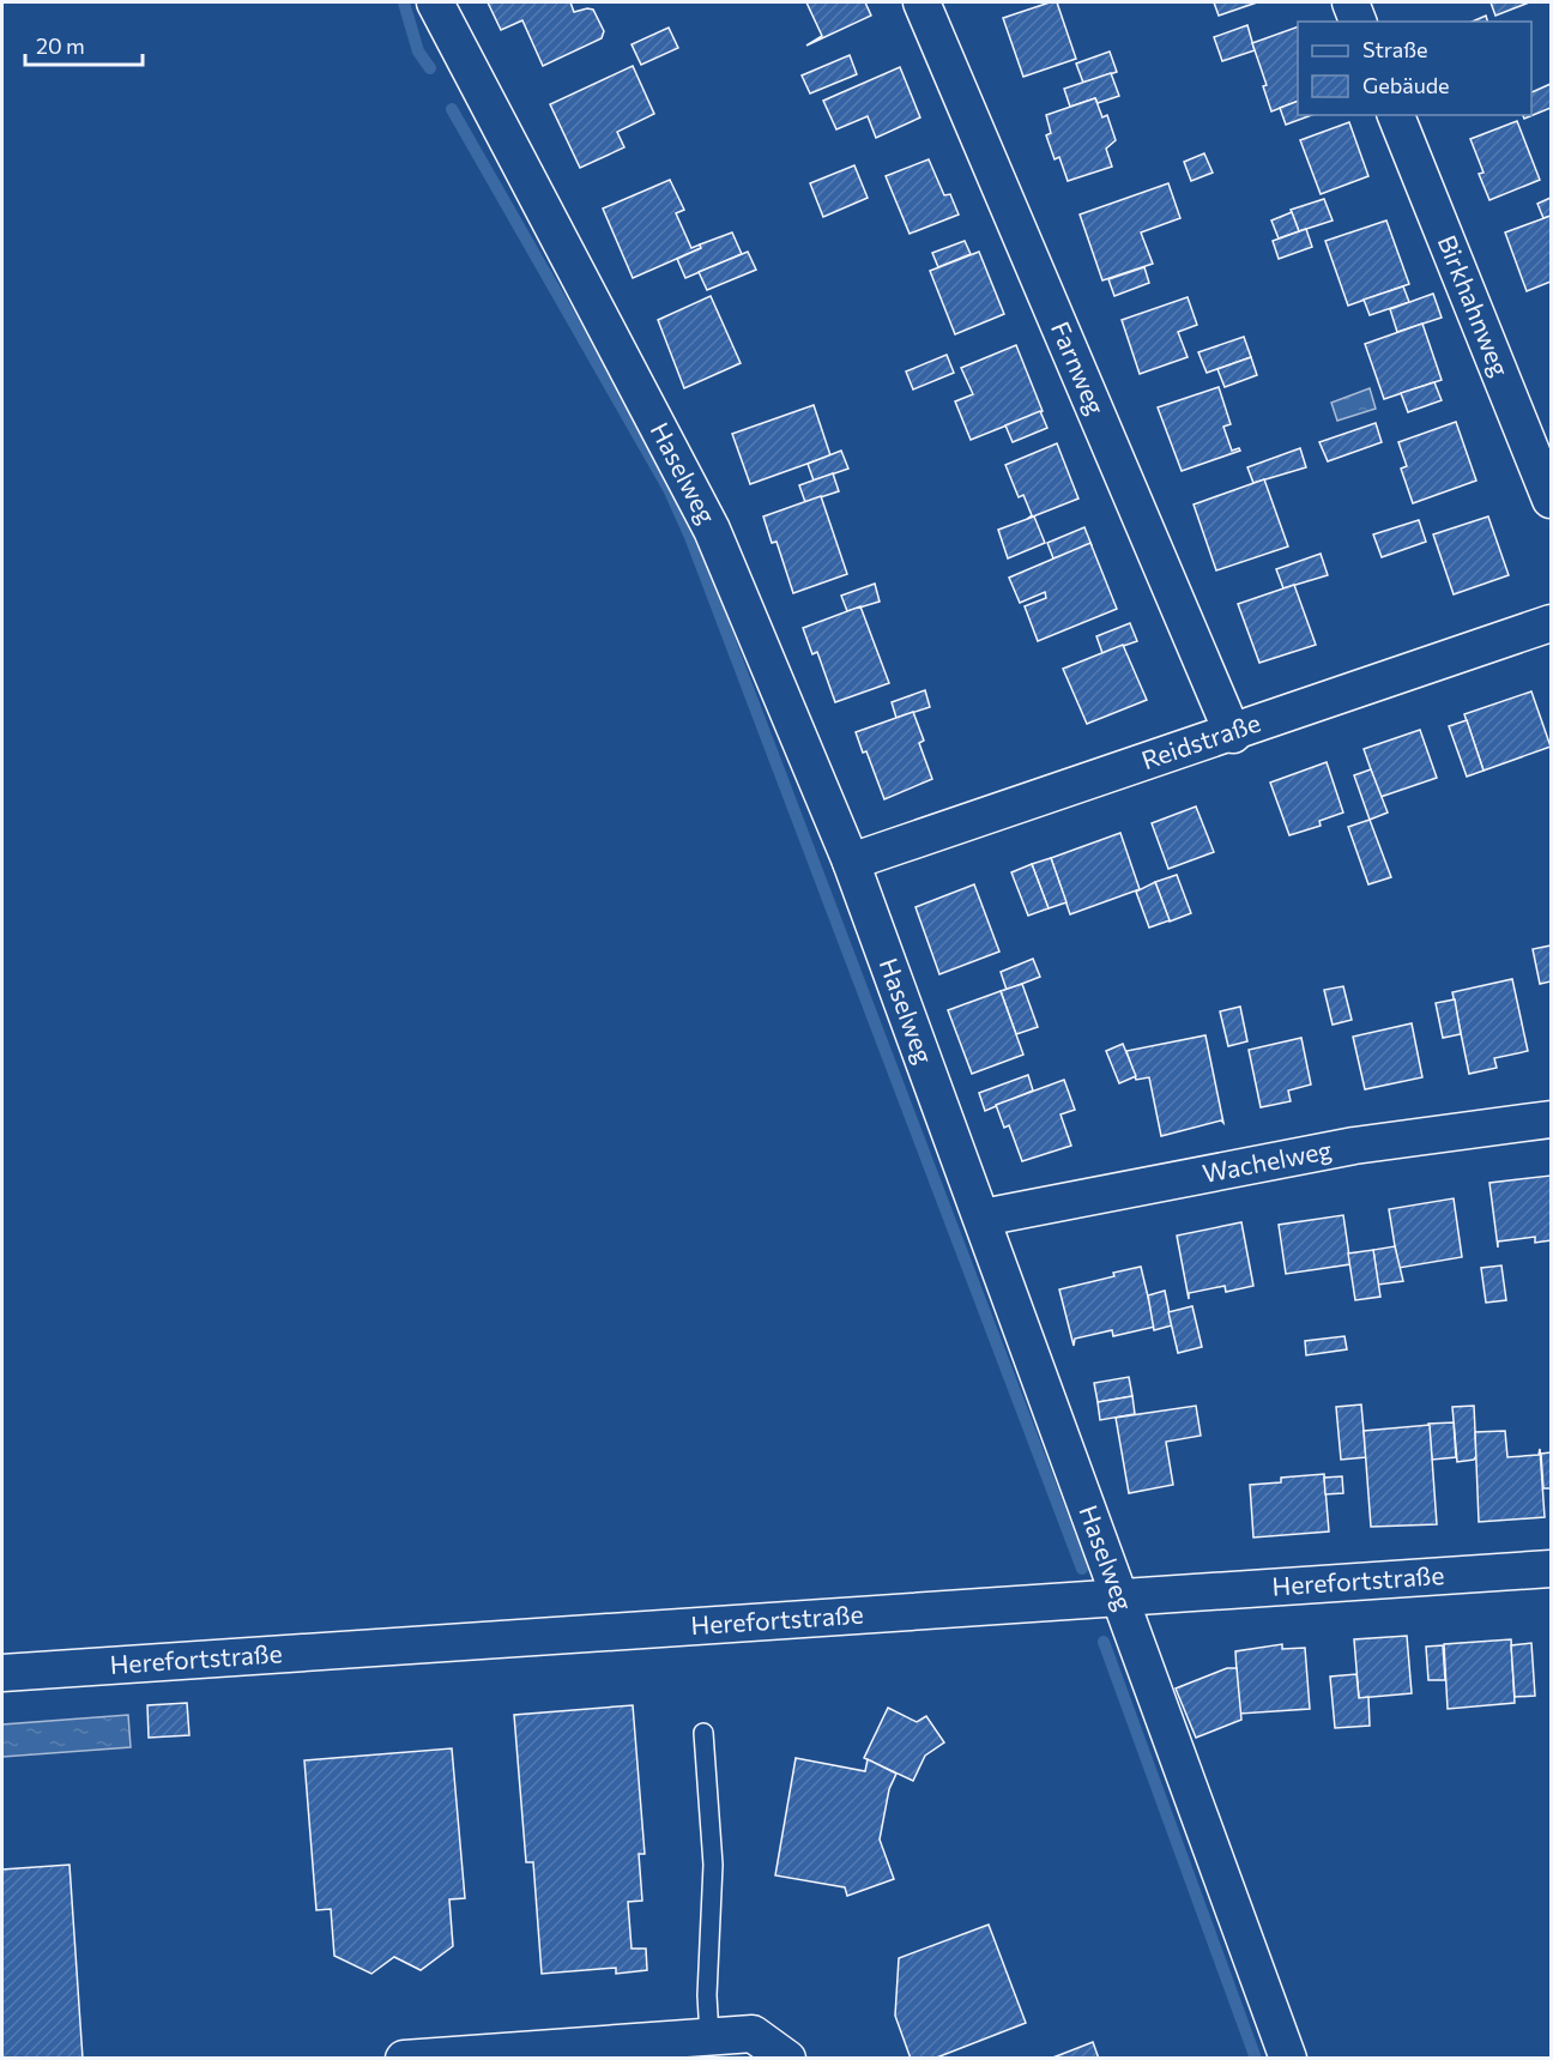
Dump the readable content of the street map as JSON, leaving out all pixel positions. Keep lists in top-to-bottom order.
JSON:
{
  "streets": {
    "street": [
      "Birkhahnweg",
      "Farnweg",
      "Haselweg",
      "Reidstraße",
      "Wachelweg",
      "Herefortstraße"
    ]
  },
  "crossings": [
    ["Farnweg", "Reidstraße"],
    ["Haselweg", "Reidstraße"],
    ["Haselweg", "Wachelweg"],
    ["Haselweg", "Herefortstraße"]
  ],
  "legend": ["Straße", "Gebäude"],
  "scale_bar": "20 m"
}
